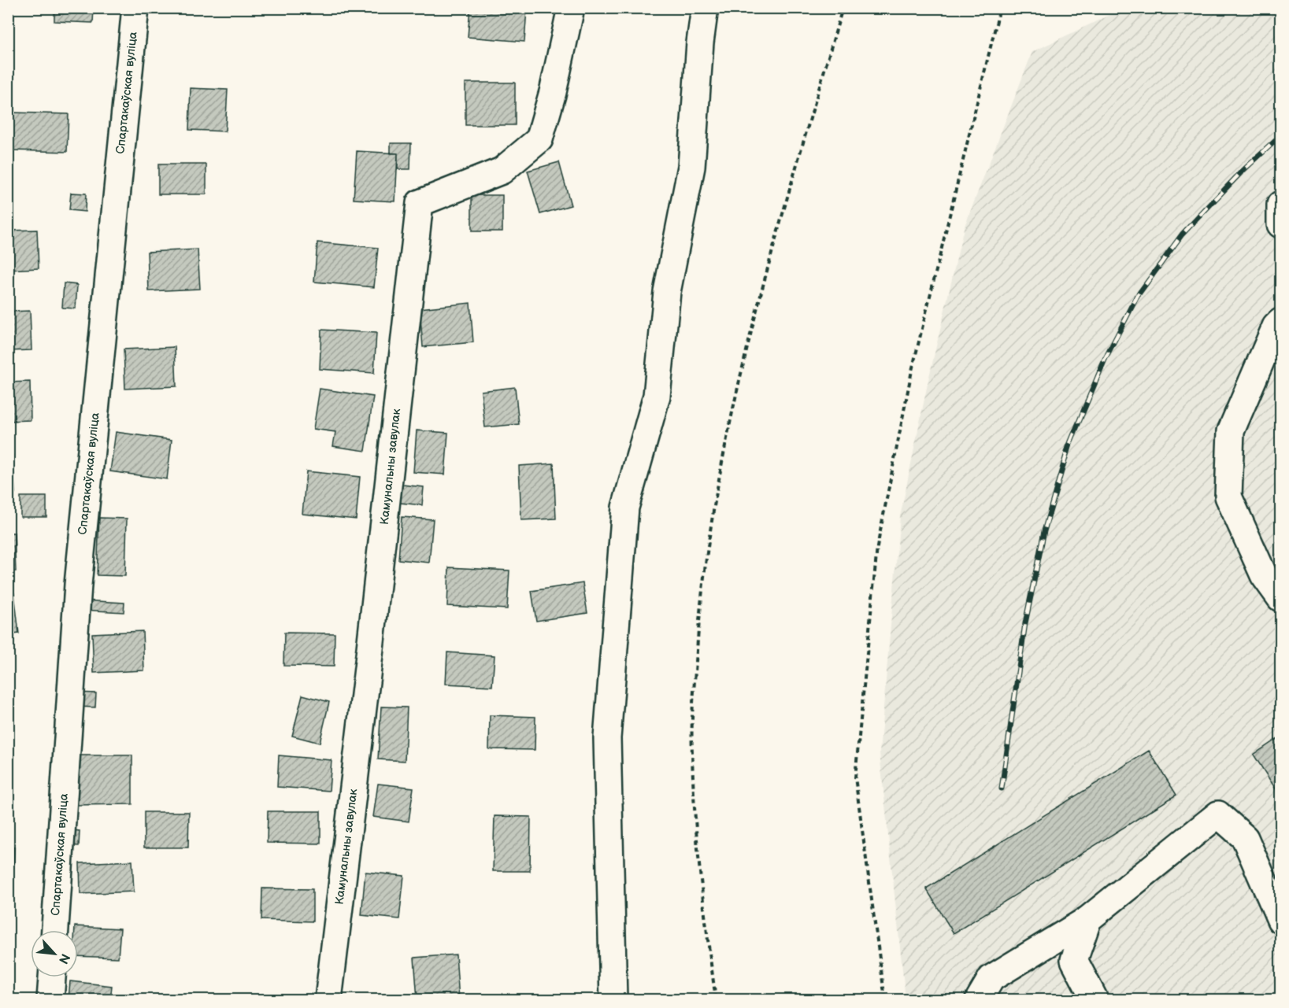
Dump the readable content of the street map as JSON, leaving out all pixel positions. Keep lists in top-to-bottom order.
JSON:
{
  "streets": {
    "street": ["Спартакаўская вуліца", "Камунальны завулак"]
  },
  "north": "bottom right"
}
